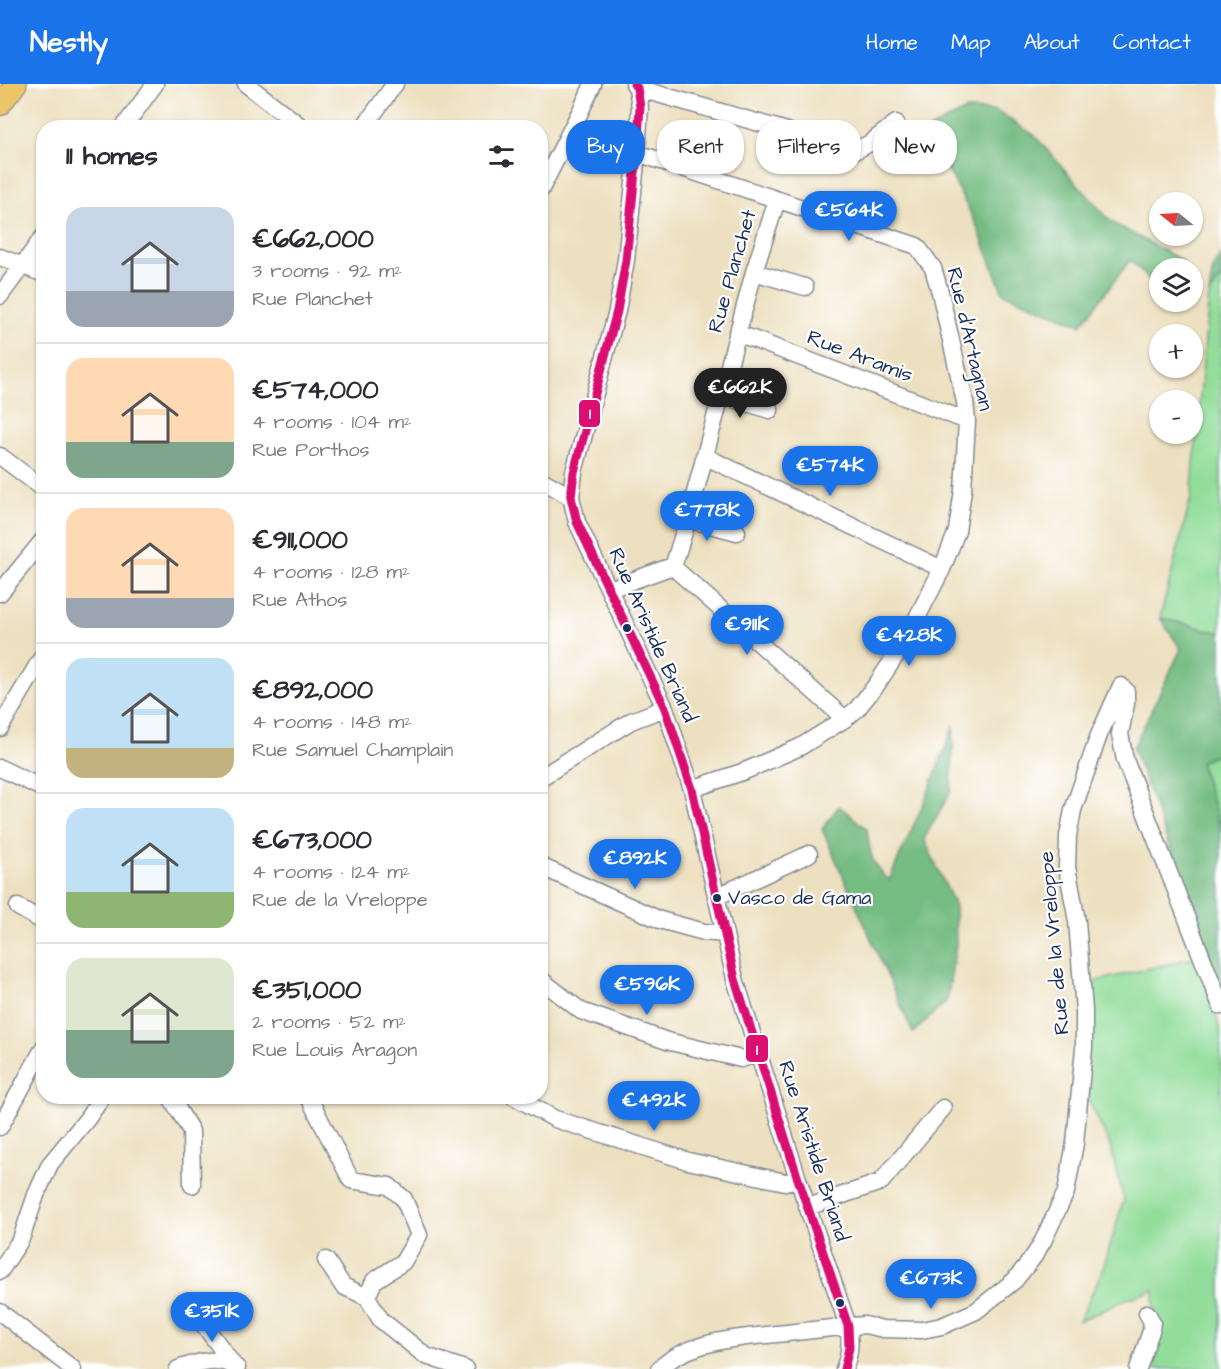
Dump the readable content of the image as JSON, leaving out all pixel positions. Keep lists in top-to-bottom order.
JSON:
{
  "streets": {
    "street": [
      "Rue Planchet",
      "Rue d'Artagnan",
      "Rue Aramis",
      "Rue Aristide Briand",
      "Rue de la Vreloppe"
    ]
  },
  "crossings": [
    ["Rue Planchet", "Rue d'Artagnan"],
    ["Rue Planchet", "Rue Aramis"],
    ["Rue d'Artagnan", "Rue Aramis"],
    ["Rue d'Artagnan", "Rue Aristide Briand"],
    ["Rue Aristide Briand", "Rue de la Vreloppe"]
  ],
  "places": ["Vasco de Gama"],
  "lines": ["transit line 1"],
  "north": "left",
  "page": {
    "header": "Nestly",
    "nav": [
      "Home",
      "Map",
      "About",
      "Contact"
    ],
    "chip": [
      "Buy",
      "Rent",
      "Filters",
      "New"
    ],
    "heading": "11 homes",
    "price": [
      "€564K",
      "€662K",
      "€574K",
      "€778K",
      "€911K",
      "€428K",
      "€892K",
      "€596K",
      "€492K",
      "€673K",
      "€351K"
    ],
    "map_buttons": ["+", "−"],
    "list": [
      {
        "name": "€662,000",
        "note": "3 rooms · 92 m² · Rue Planchet"
      },
      {
        "name": "€574,000",
        "note": "4 rooms · 104 m² · Rue Porthos"
      },
      {
        "name": "€911,000",
        "note": "4 rooms · 128 m² · Rue Athos"
      },
      {
        "name": "€892,000",
        "note": "4 rooms · 148 m² · Rue Samuel Champlain"
      },
      {
        "name": "€673,000",
        "note": "4 rooms · 124 m² · Rue de la Vreloppe"
      },
      {
        "name": "€351,000",
        "note": "2 rooms · 52 m² · Rue Louis Aragon"
      }
    ]
  }
}
